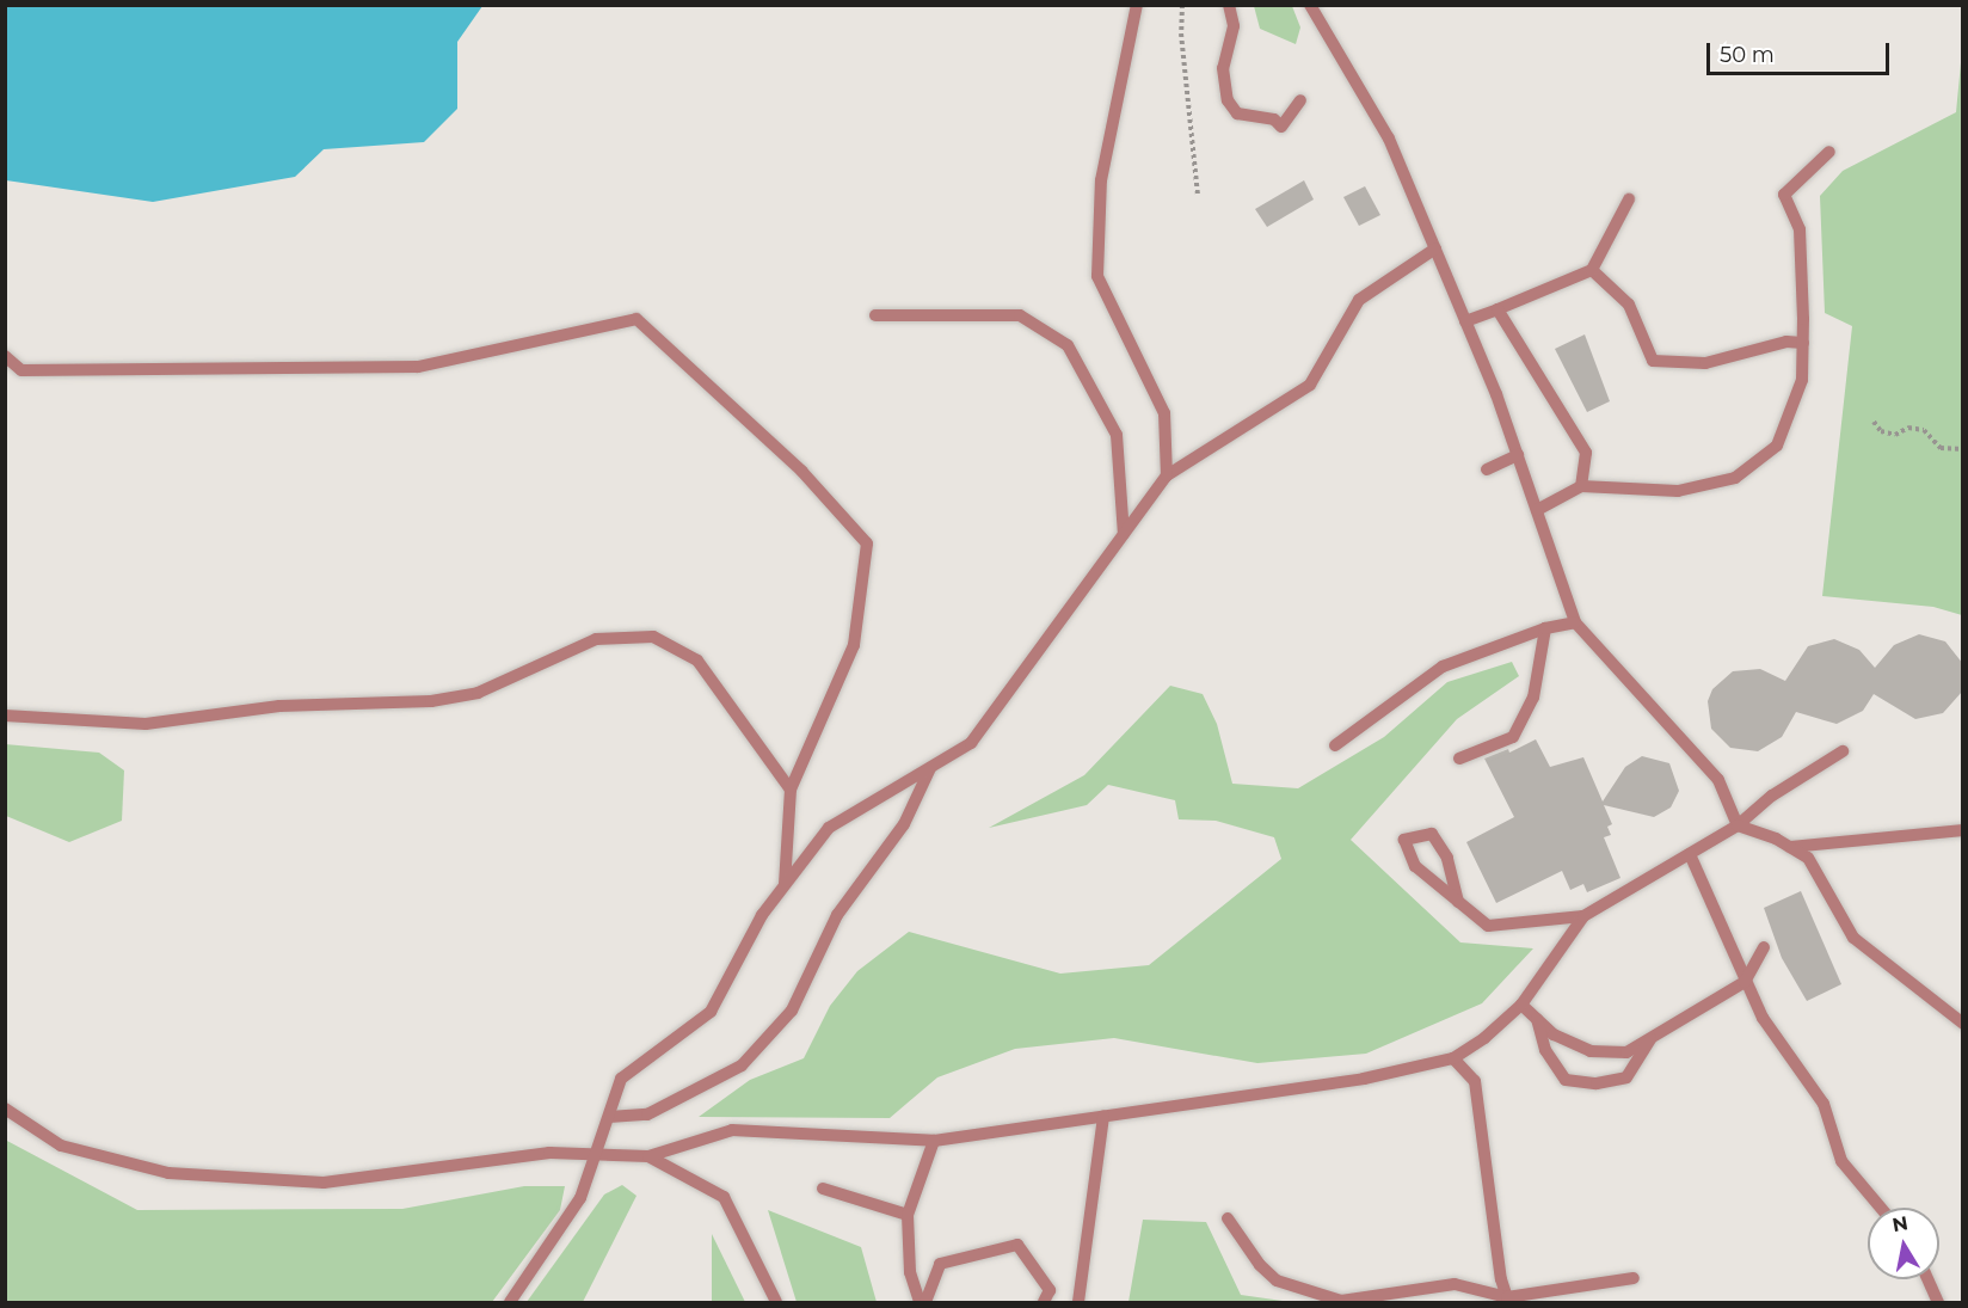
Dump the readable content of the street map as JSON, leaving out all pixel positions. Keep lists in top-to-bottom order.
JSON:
{
  "scale_bar": "50 m",
  "north": "top"
}
